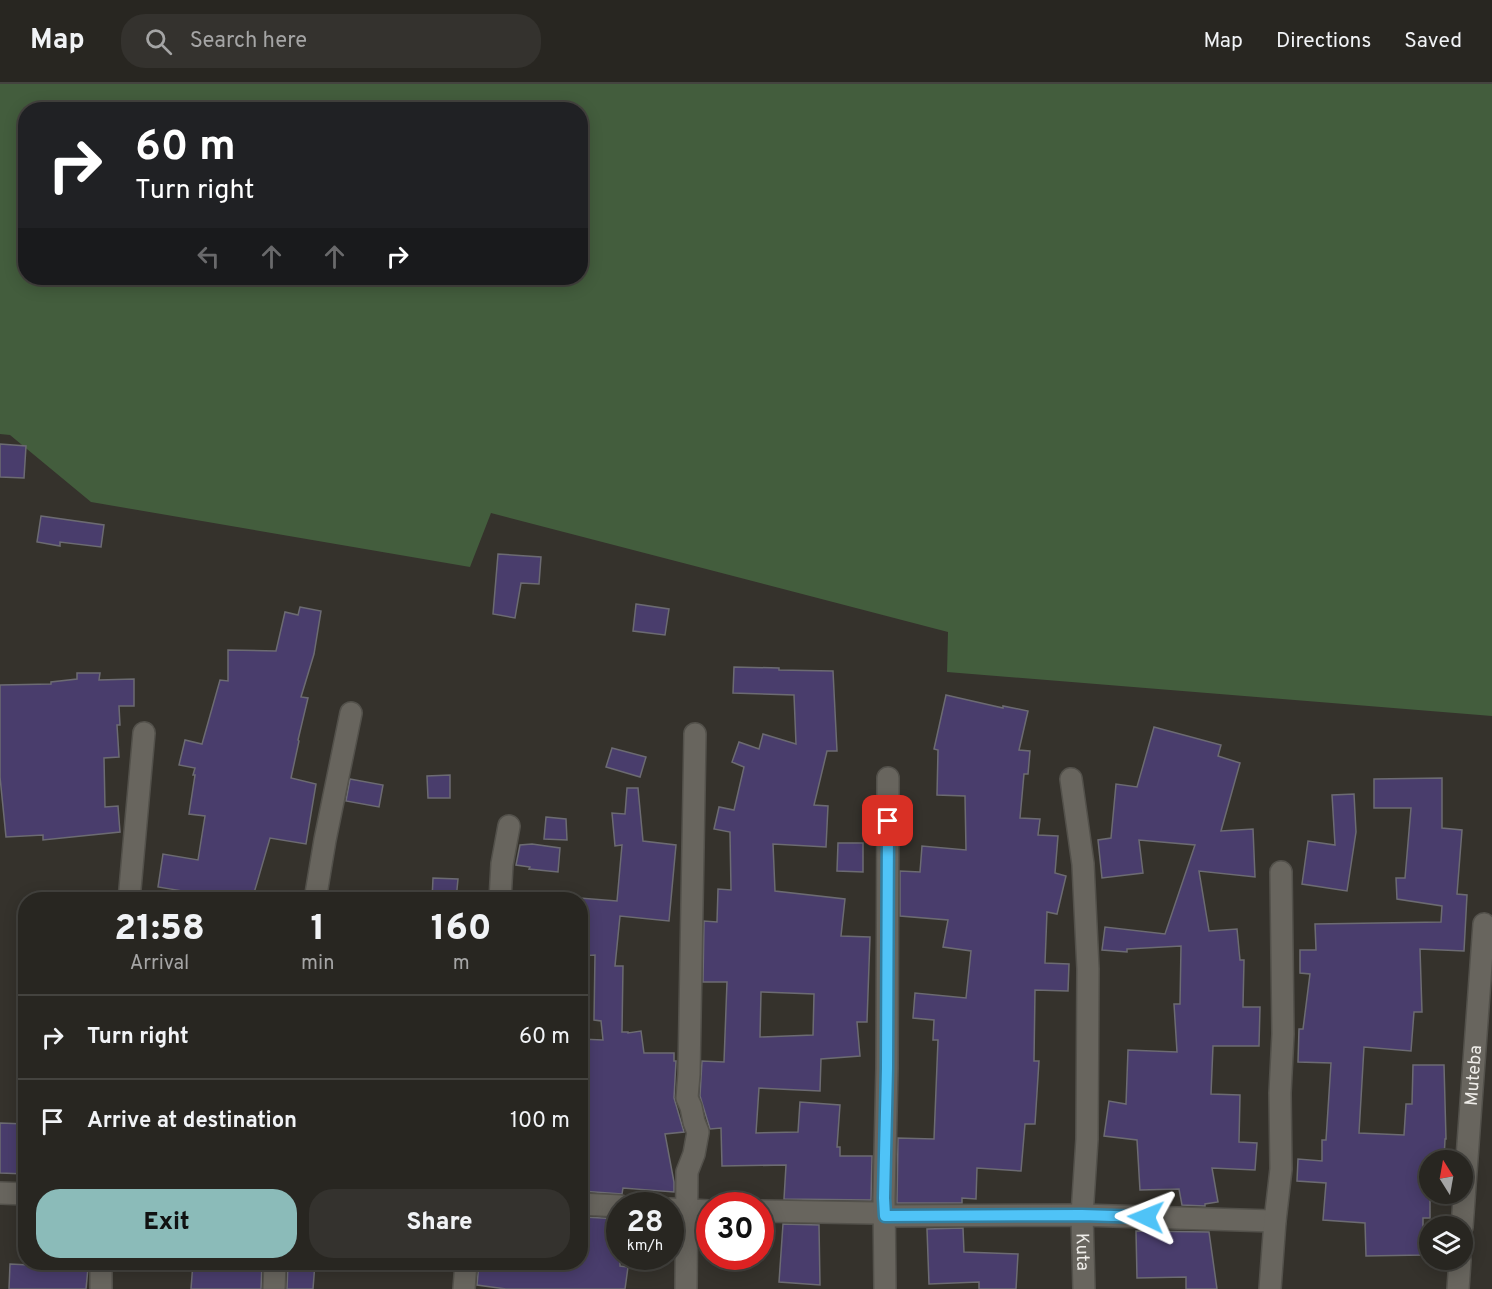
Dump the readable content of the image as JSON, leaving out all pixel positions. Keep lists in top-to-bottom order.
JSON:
{
  "streets": {
    "street": ["Muteba", "Kuta"]
  },
  "north": "top",
  "page": {
    "header": "Map",
    "search": "Search here",
    "nav": ["Map", "Directions", "Saved"],
    "turn": ["60 m", "Turn right"],
    "eta": [
      "21:58",
      "Arrival",
      "1",
      "min",
      "160",
      "m"
    ],
    "list": [
      {
        "name": "Turn right",
        "value": "60 m"
      },
      {
        "name": "Arrive at destination",
        "value": "100 m"
      }
    ],
    "buttons": ["Exit", "Share"],
    "speed": "28 km/h",
    "limit": "30"
  }
}
